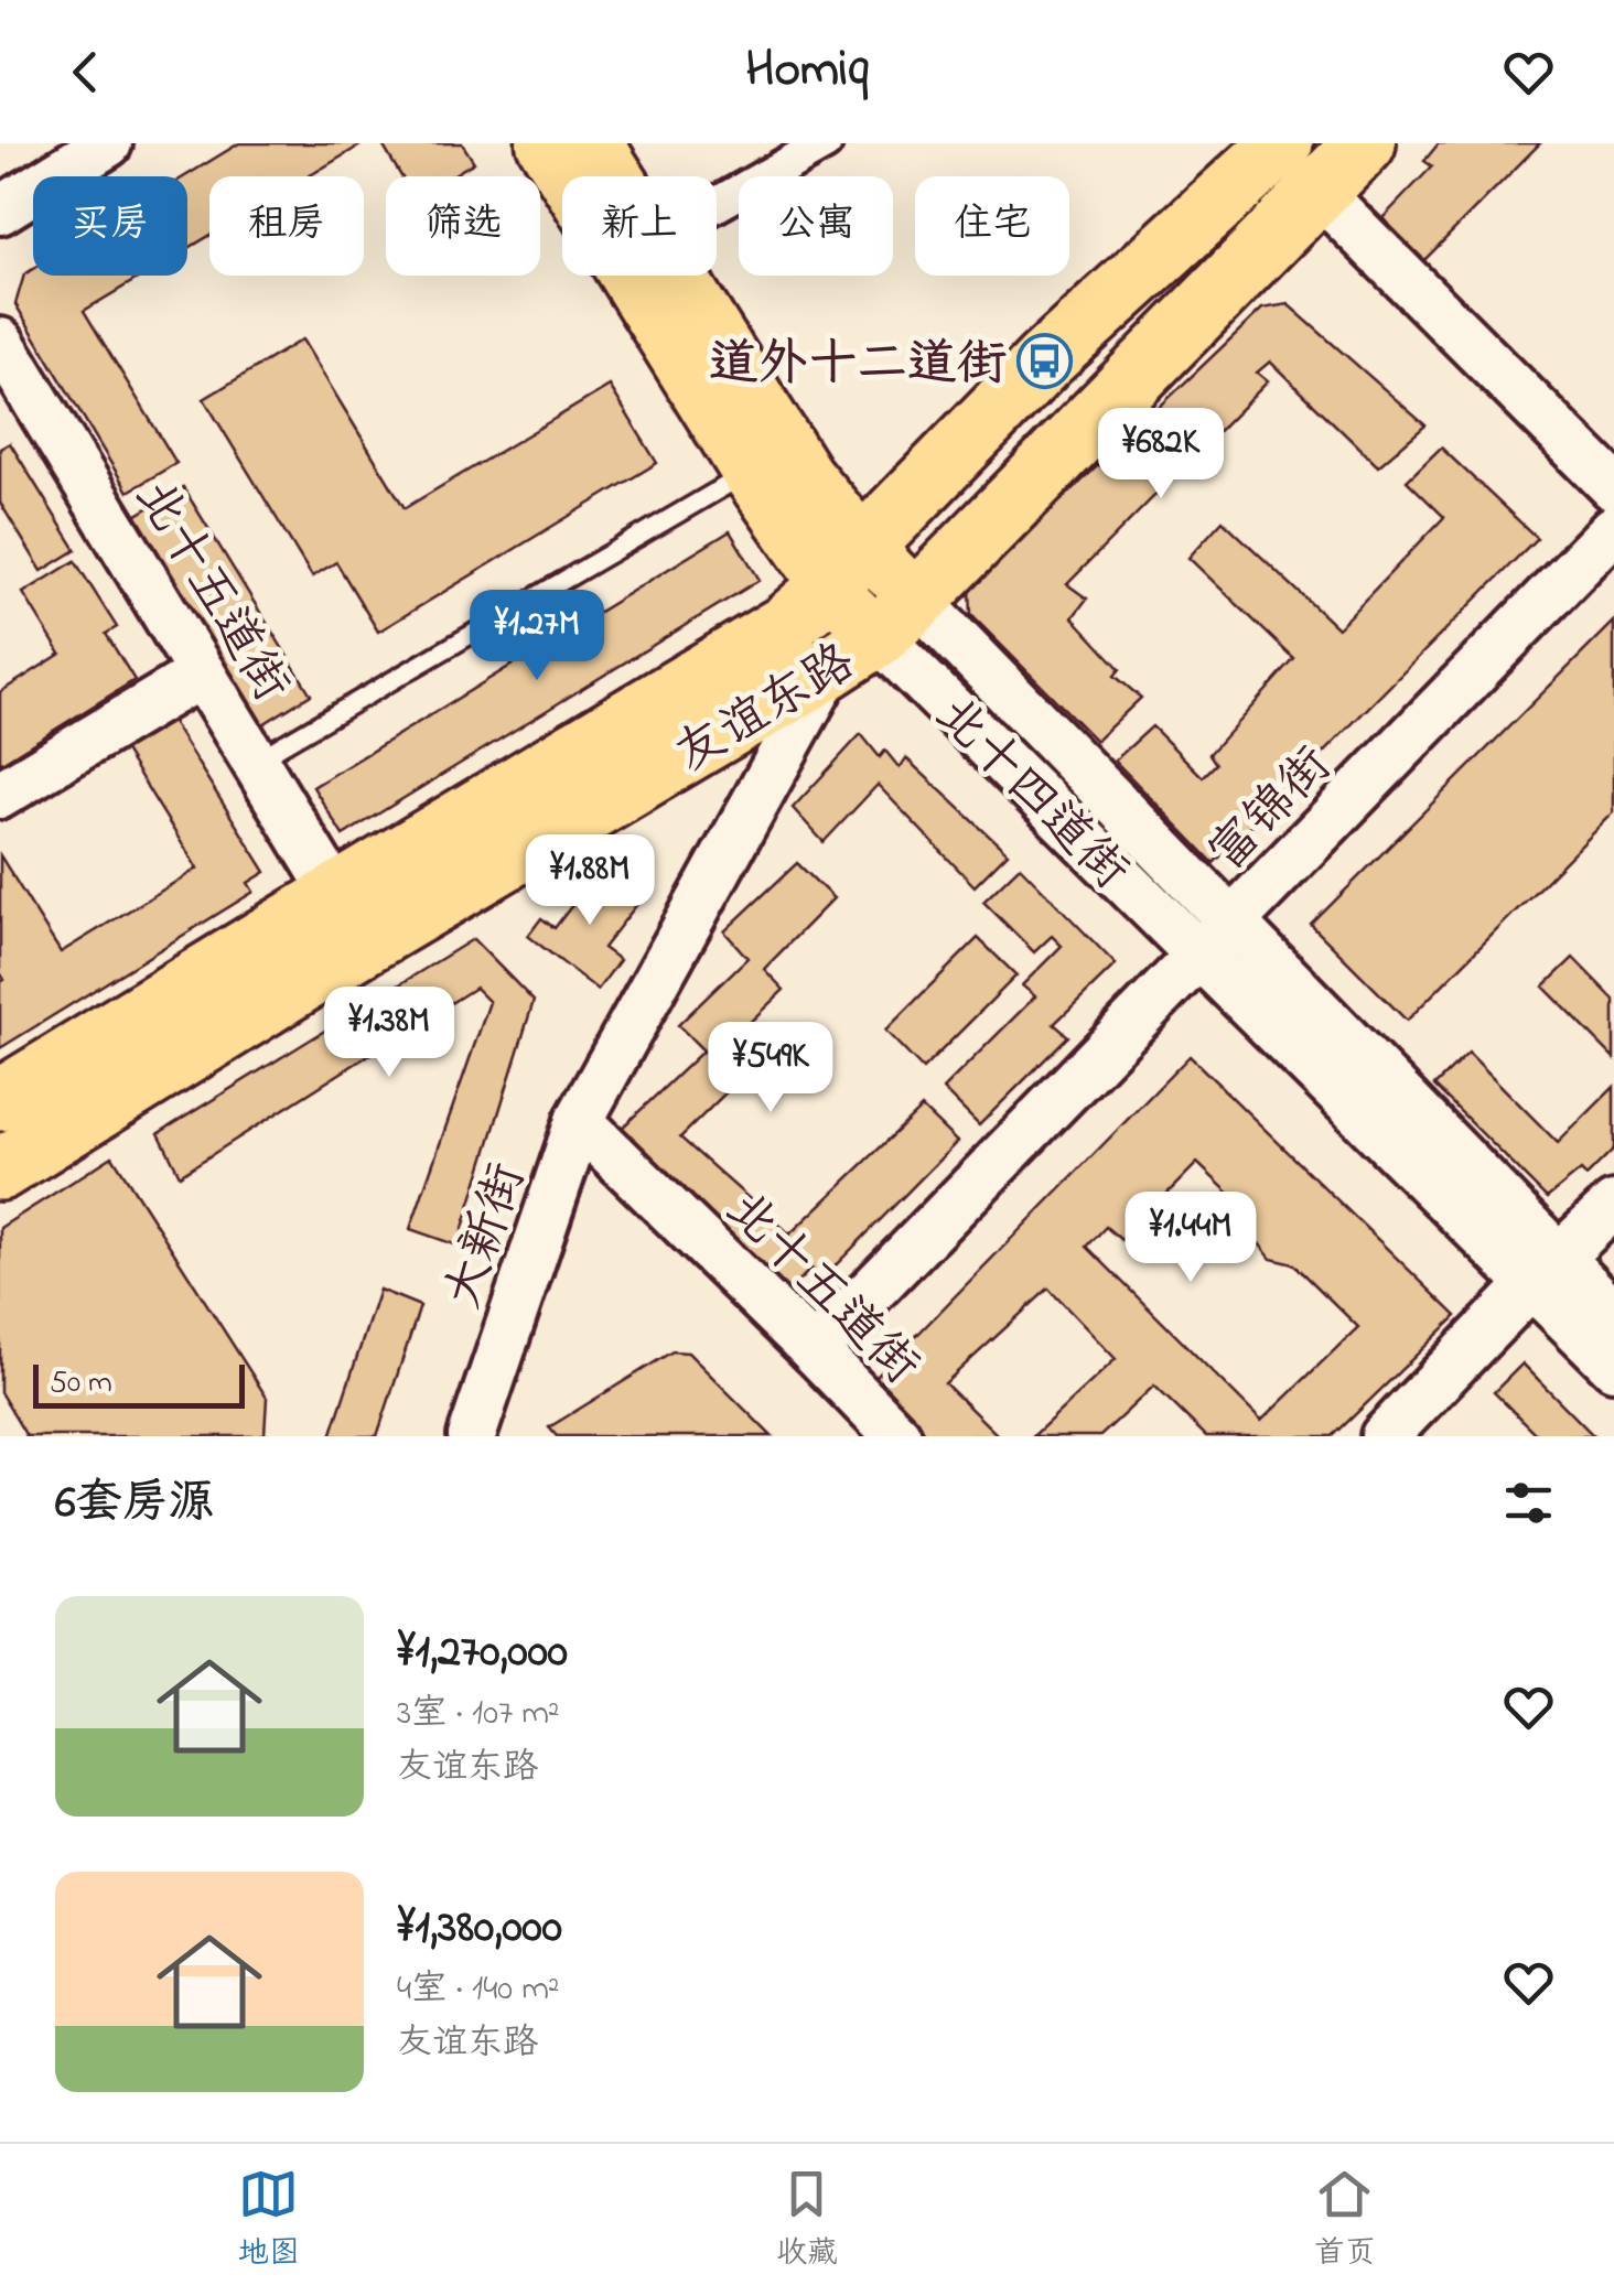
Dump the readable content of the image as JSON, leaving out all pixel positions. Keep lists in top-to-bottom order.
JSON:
{
  "streets": {
    "highway": ["友谊东路"],
    "main road": ["北十四道街"],
    "street": ["北十五道街", "富锦街", "大新街"]
  },
  "crossings": [
    ["北十五道街", "友谊东路"],
    ["北十五道街", "富锦街"],
    ["北十五道街", "大新街"],
    ["友谊东路", "北十四道街"],
    ["友谊东路", "大新街"],
    ["北十四道街", "富锦街"],
    ["北十四道街", "大新街"]
  ],
  "places": {
    "bus stop": ["道外十二道街"]
  },
  "scale_bar": "50 m",
  "page": {
    "header": "Homiq",
    "chip": [
      "买房",
      "租房",
      "筛选",
      "新上",
      "公寓",
      "住宅"
    ],
    "price": [
      "¥682K",
      "¥1.27M",
      "¥1.88M",
      "¥1.38M",
      "¥549K",
      "¥1.44M"
    ],
    "scale": "50 m",
    "heading": "6套房源",
    "list": [
      {
        "name": "¥1,270,000",
        "note": "3室 · 107 m² · 友谊东路"
      },
      {
        "name": "¥1,380,000",
        "note": "4室 · 140 m² · 友谊东路"
      }
    ],
    "tabs": ["地图", "收藏", "首页"]
  }
}
